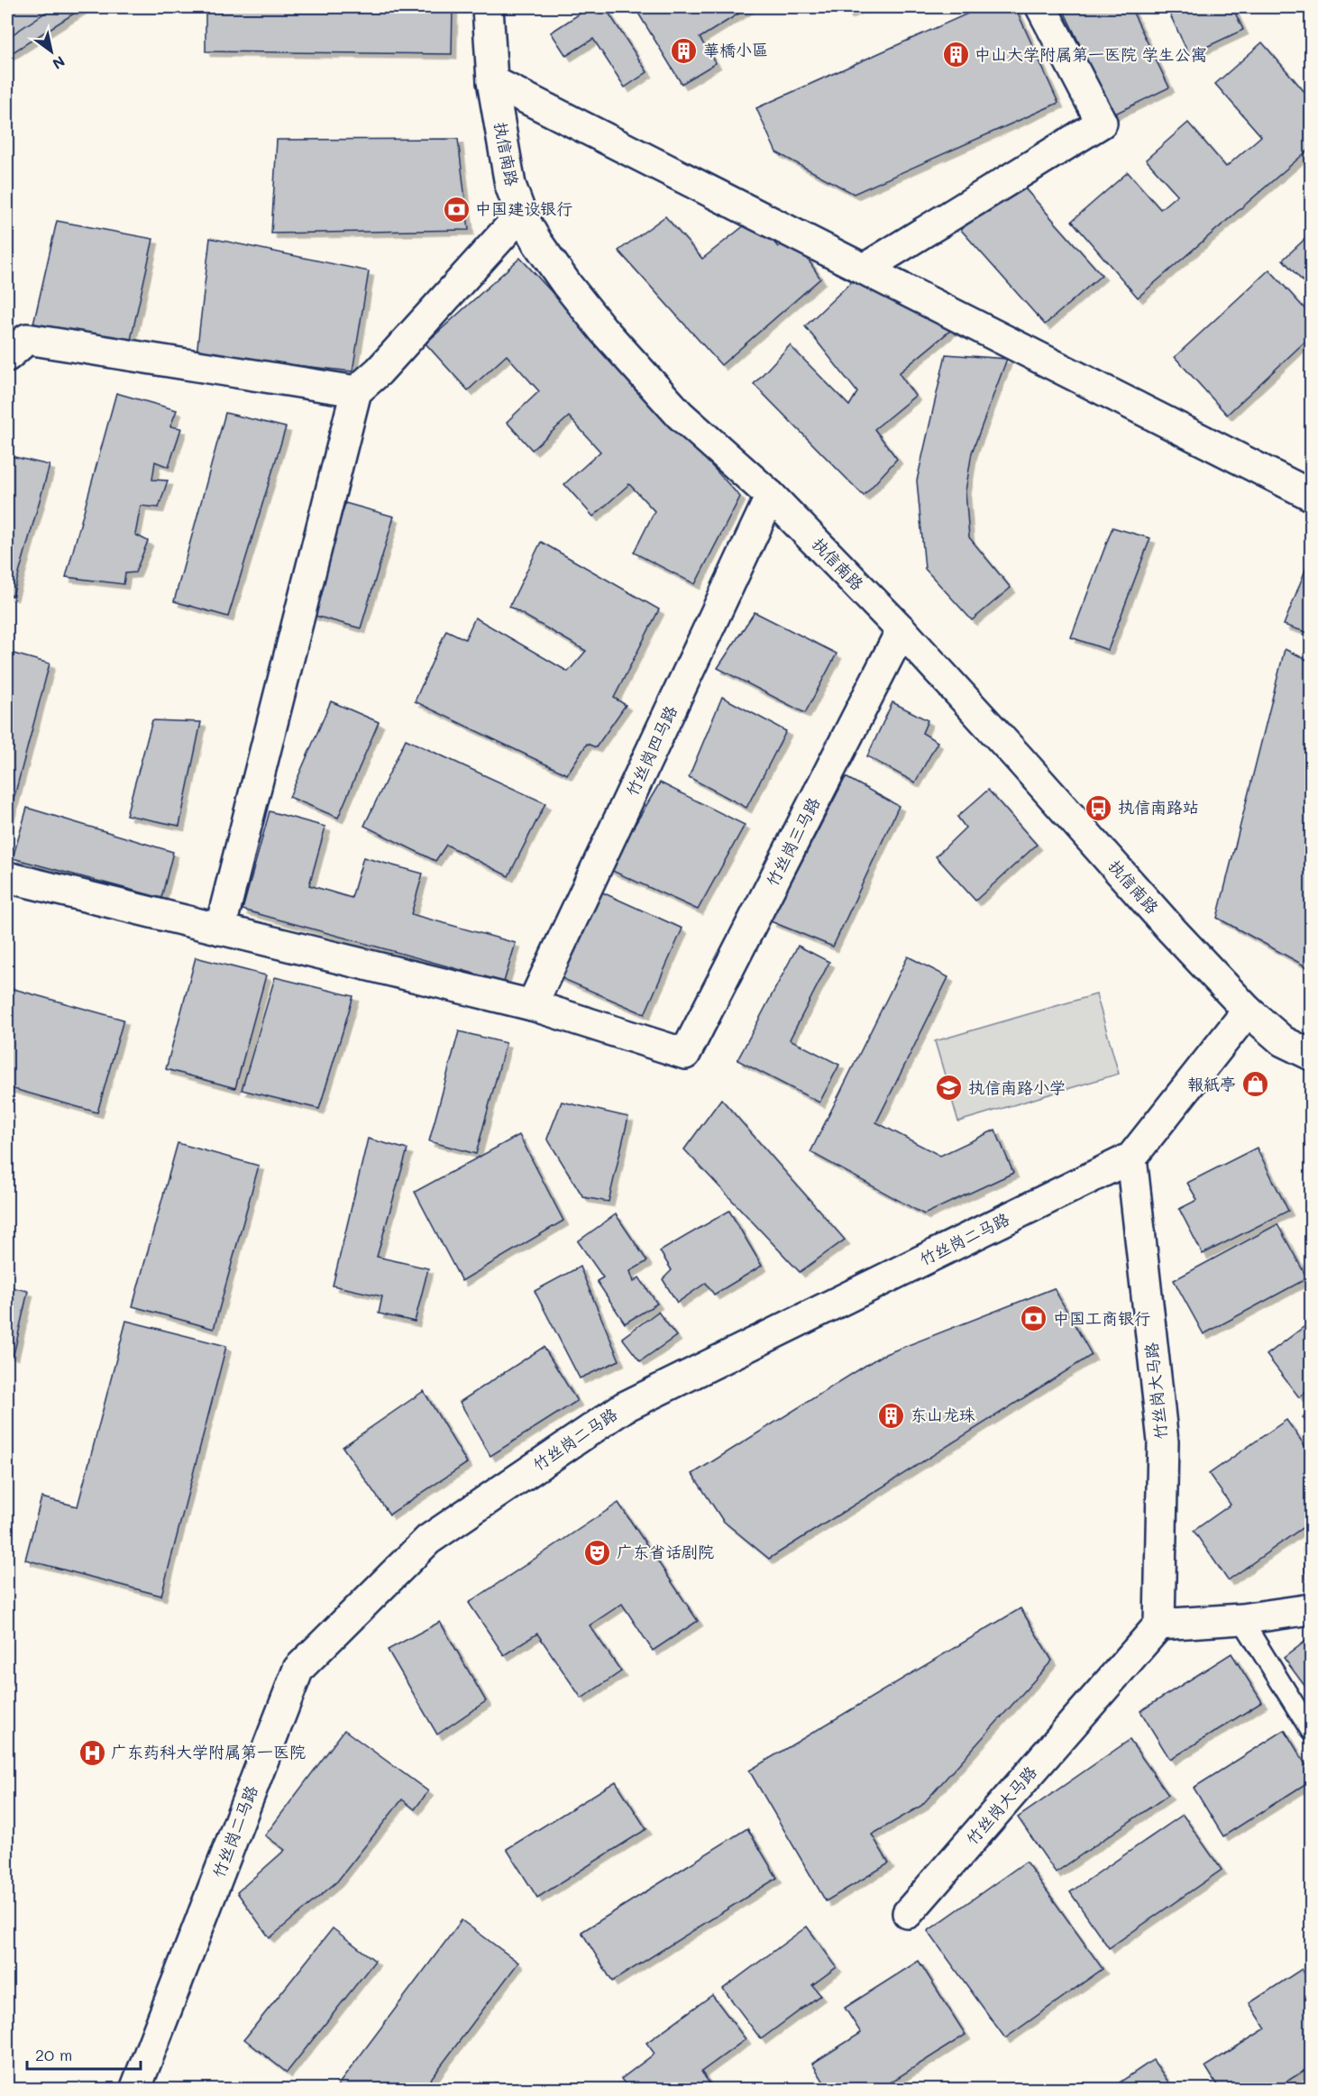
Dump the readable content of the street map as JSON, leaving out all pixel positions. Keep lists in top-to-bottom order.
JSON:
{
  "streets": {
    "street": [
      "执信南路",
      "竹丝岗四马路",
      "竹丝岗三马路",
      "竹丝岗二马路",
      "竹丝岗大马路"
    ]
  },
  "crossings": [
    ["执信南路", "竹丝岗四马路"],
    ["执信南路", "竹丝岗三马路"],
    ["执信南路", "竹丝岗二马路"],
    ["竹丝岗四马路", "竹丝岗三马路"],
    ["竹丝岗二马路", "竹丝岗大马路"]
  ],
  "places": {
    "building": ["華橋小區", "中山大学附属第一医院 学生公寓", "东山龙珠"],
    "bank": ["中国建设银行", "中国工商银行"],
    "bus stop": ["执信南路站"],
    "shop": ["報紙亭"],
    "school or university": ["执信南路小学"],
    "theatre": ["广东省话剧院"],
    "hospital": ["广东药科大学附属第一医院"]
  },
  "scale_bar": "20 m",
  "north": "bottom right"
}
